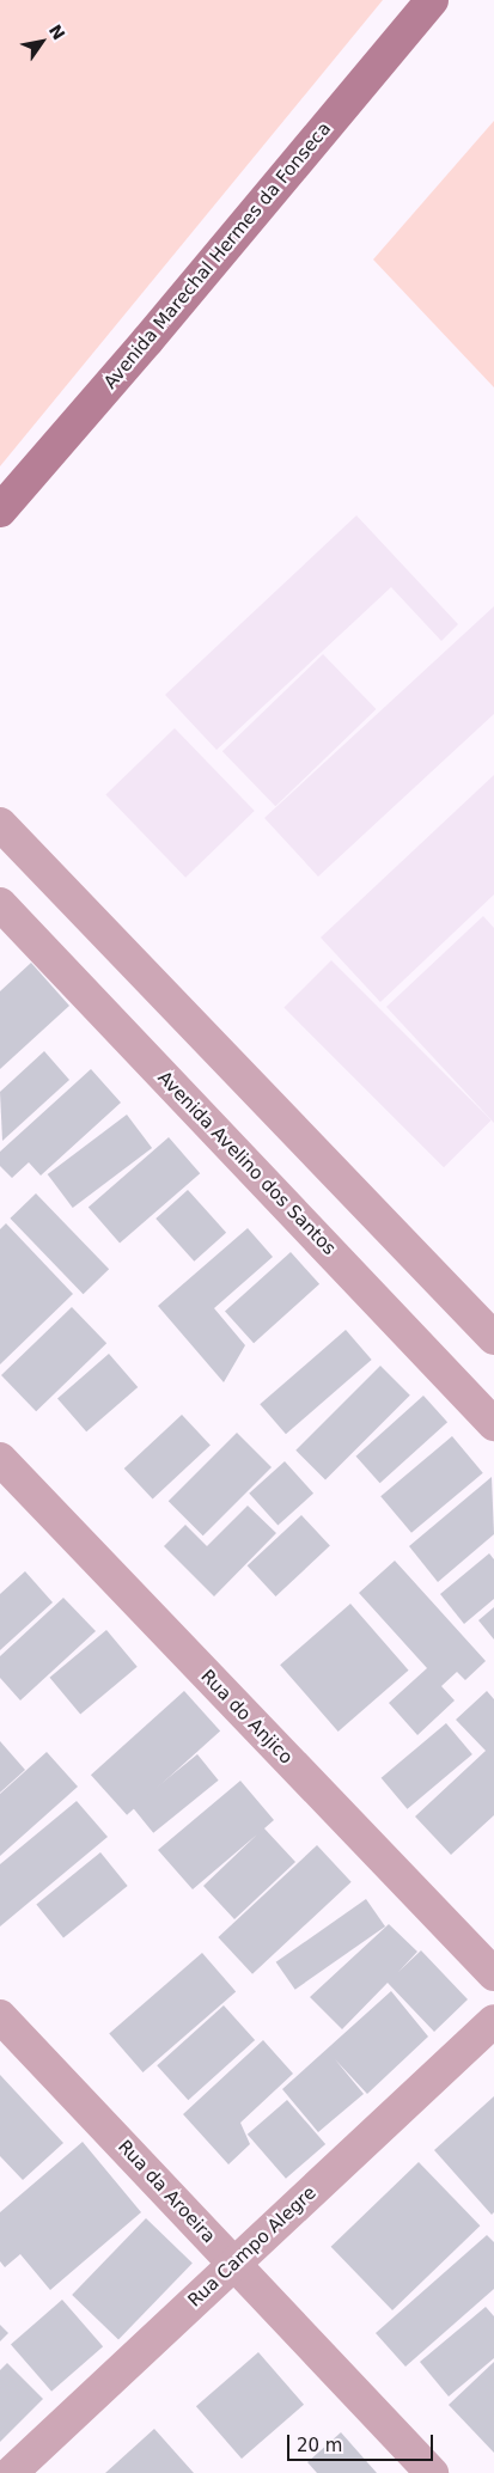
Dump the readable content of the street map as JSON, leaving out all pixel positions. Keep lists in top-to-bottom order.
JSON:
{
  "streets": {
    "main road": ["Avenida Marechal Hermes da Fonseca"],
    "street": [
      "Avenida Avelino dos Santos",
      "Rua do Anjico",
      "Rua da Aroeira",
      "Rua Campo Alegre"
    ]
  },
  "crossings": [
    ["Rua da Aroeira", "Rua Campo Alegre"]
  ],
  "scale_bar": "20 m",
  "north": "top right"
}
